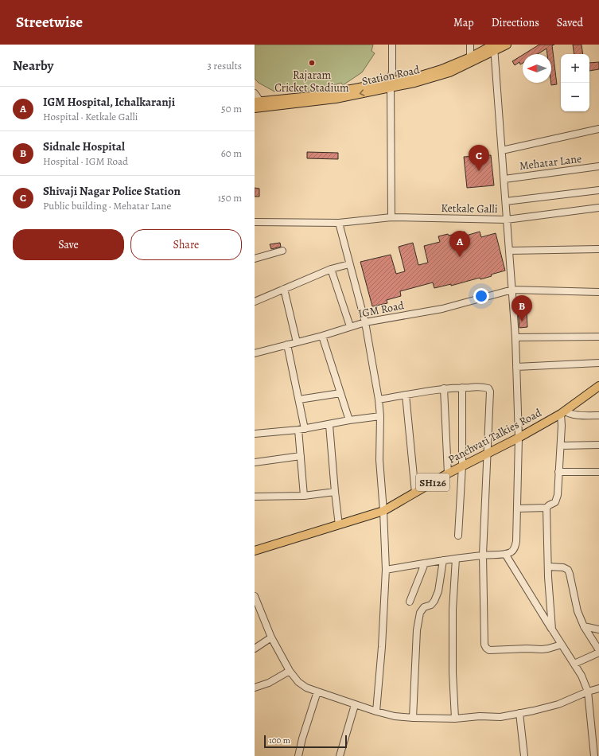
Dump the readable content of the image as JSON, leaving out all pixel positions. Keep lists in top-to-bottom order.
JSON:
{
  "streets": {
    "main road": ["Station Road", "Panchvati Talkies Road", "SH126"],
    "street": ["Mehatar Lane", "Ketkale Galli", "IGM Road"]
  },
  "places": ["Rajaram Cricket Stadium"],
  "scale_bar": "100 m",
  "north": "left",
  "page": {
    "header": "Streetwise",
    "nav": ["Map", "Directions", "Saved"],
    "heading": ["Nearby", "3 results"],
    "map_buttons": ["+", "−"],
    "list": [
      {
        "mark": "A",
        "name": "IGM Hospital, Ichalkaranji",
        "note": "Hospital · Ketkale Galli",
        "value": "50 m"
      },
      {
        "mark": "B",
        "name": "Sidnale Hospital",
        "note": "Hospital · IGM Road",
        "value": "60 m"
      },
      {
        "mark": "C",
        "name": "Shivaji Nagar Police Station",
        "note": "Public building · Mehatar Lane",
        "value": "150 m"
      }
    ],
    "pins": ["C", "A", "B"],
    "buttons": ["Save", "Share"],
    "scale": "100 m"
  }
}
